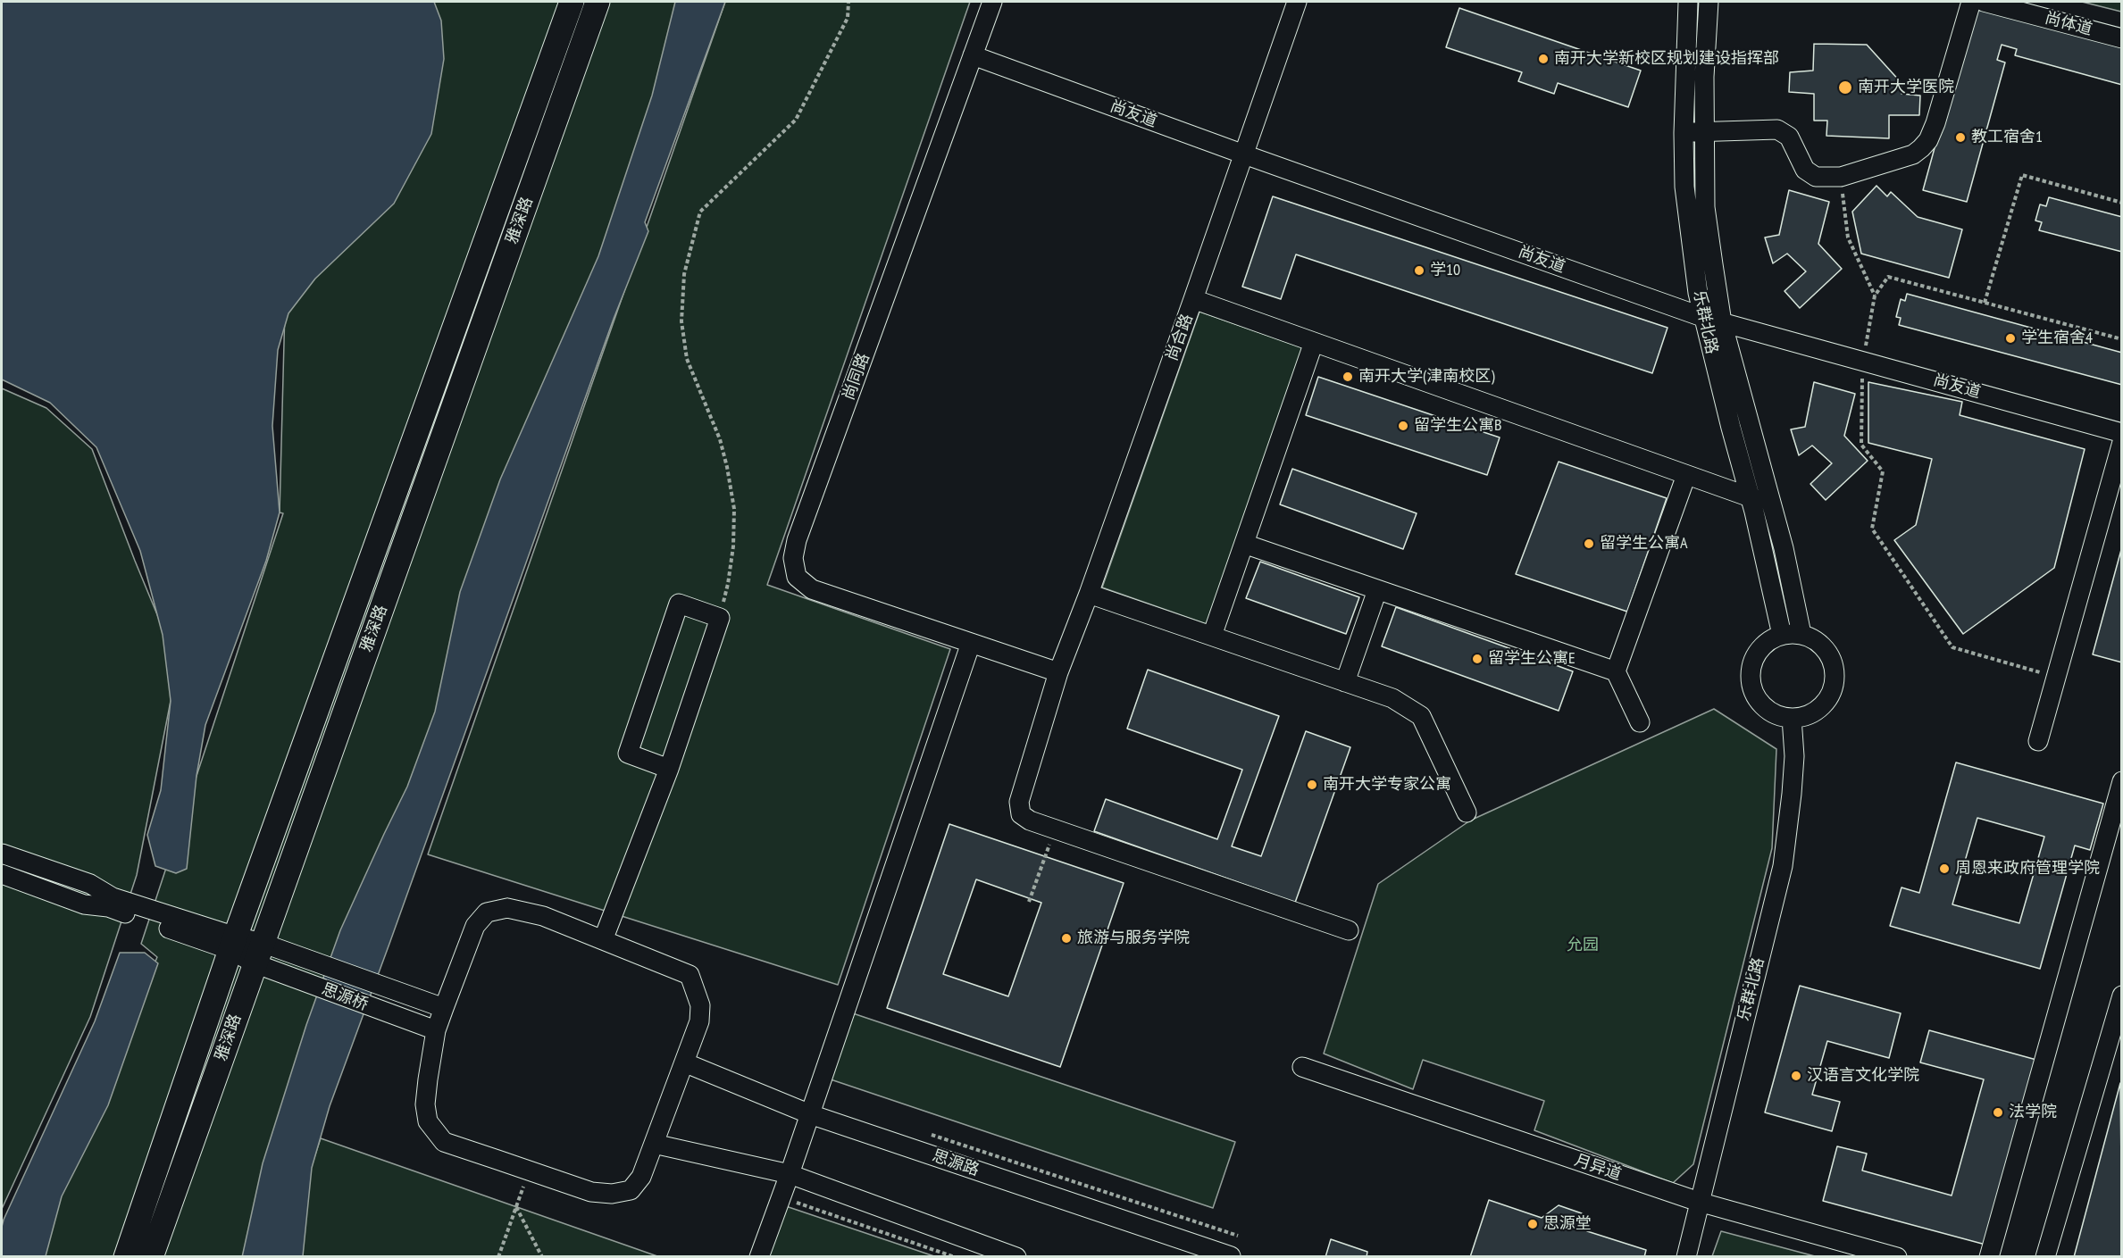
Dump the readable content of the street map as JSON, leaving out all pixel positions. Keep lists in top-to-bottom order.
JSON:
{
  "streets": {
    "main road": ["雅深路"],
    "street": [
      "尚体道",
      "尚友道",
      "乐群北路",
      "尚合路",
      "尚同路",
      "思源桥",
      "思源路",
      "月异道"
    ]
  },
  "crossings": [
    ["尚友道", "乐群北路"],
    ["尚友道", "尚合路"],
    ["尚友道", "尚同路"],
    ["雅深路", "思源桥"],
    ["乐群北路", "月异道"],
    ["尚合路", "尚同路"]
  ],
  "parks": ["允园"],
  "places": [
    "南开大学新校区规划建设指挥部",
    "南开大学医院",
    "教工宿舍1",
    "学10",
    "学生宿舍4",
    "南开大学(津南校区)",
    "留学生公寓B",
    "留学生公寓A",
    "留学生公寓E",
    "南开大学专家公寓",
    "周恩来政府管理学院",
    "旅游与服务学院",
    "汉语言文化学院",
    "法学院",
    "思源堂"
  ]
}
